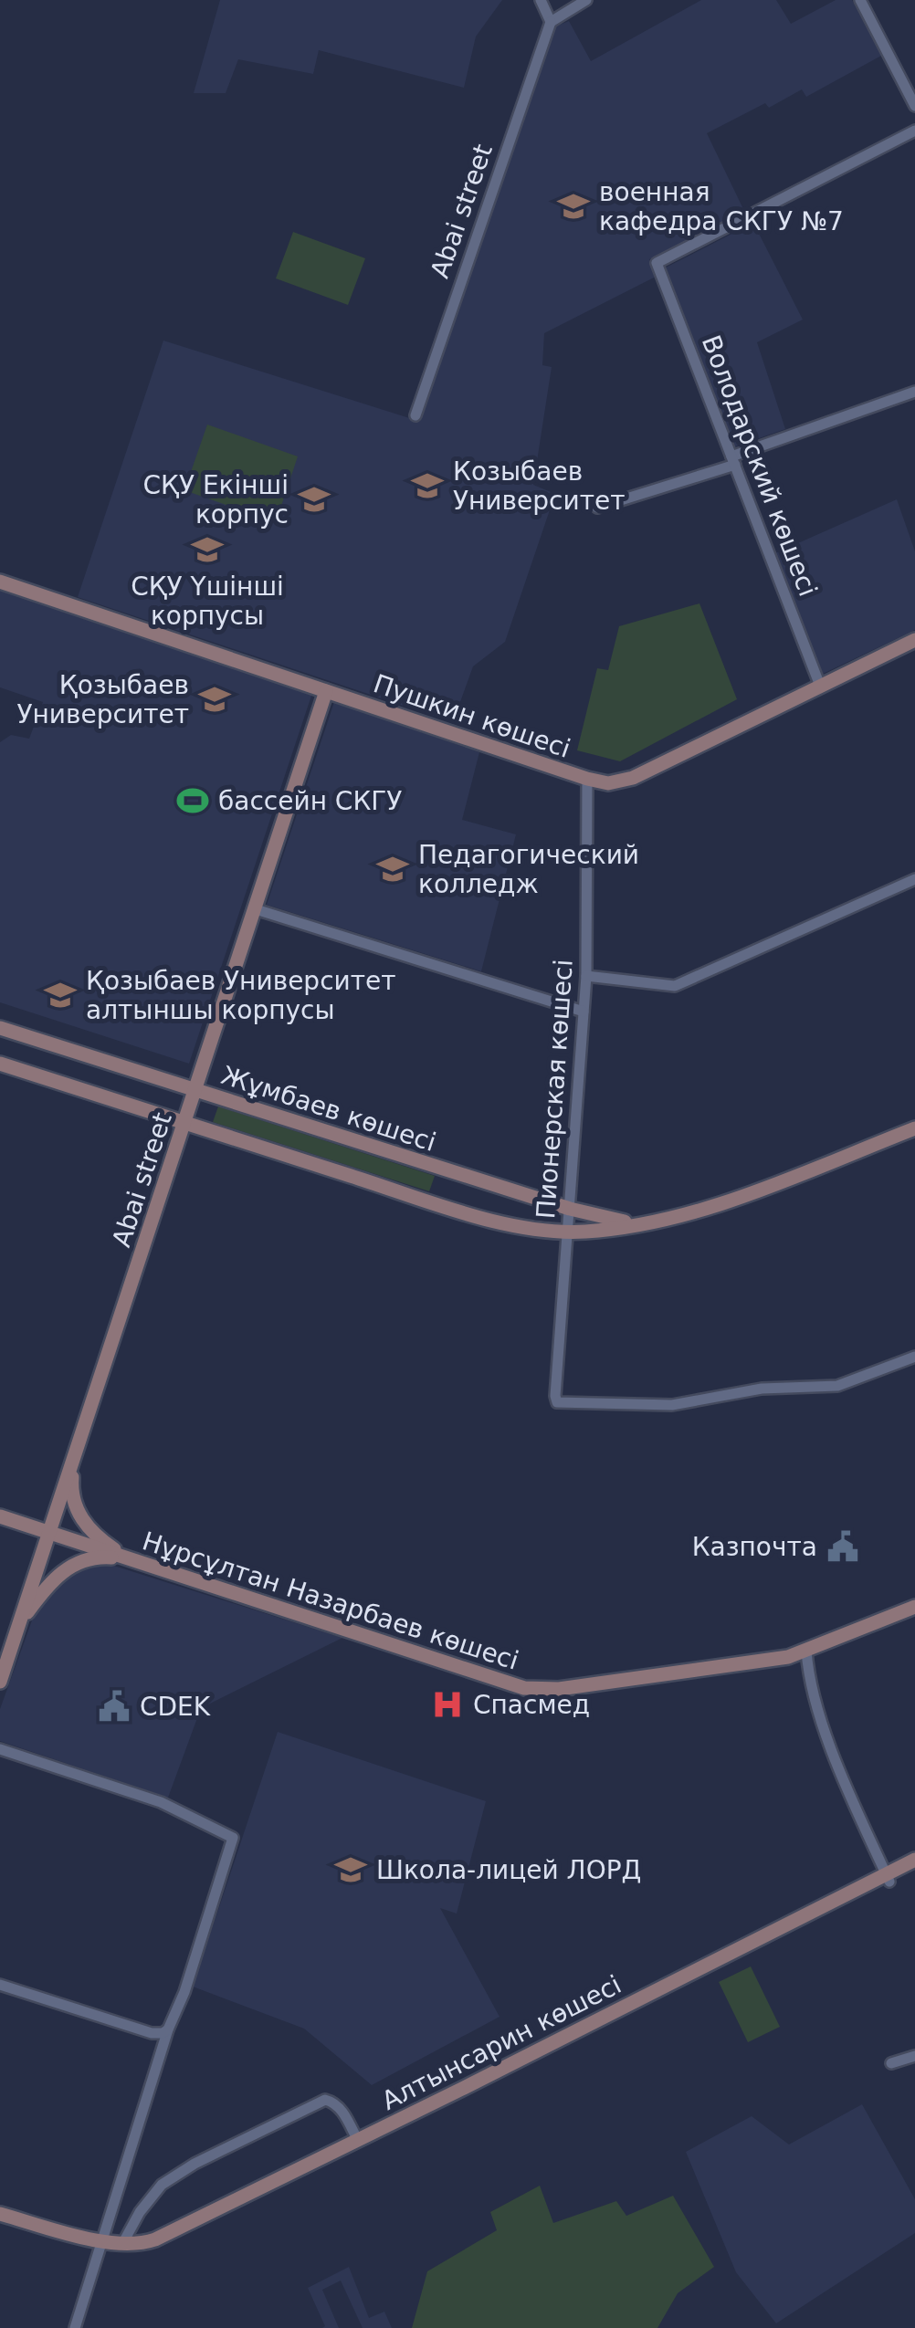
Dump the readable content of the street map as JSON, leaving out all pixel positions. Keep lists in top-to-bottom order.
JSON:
{
  "streets": {
    "street": [
      "Abai street",
      "Володарский көшесі",
      "Пушкин көшесі",
      "Пионерская көшесі",
      "Жұмбаев көшесі",
      "Нұрсұлтан Назарбаев көшесі",
      "Алтынсарин көшесі"
    ]
  },
  "crossings": [
    ["Abai street", "Пушкин көшесі"],
    ["Abai street", "Жұмбаев көшесі"],
    ["Abai street", "Нұрсұлтан Назарбаев көшесі"],
    ["Володарский көшесі", "Пушкин көшесі"],
    ["Пушкин көшесі", "Пионерская көшесі"],
    ["Пионерская көшесі", "Жұмбаев көшесі"]
  ],
  "places": {
    "school or university": [
      "военная кафедра СКГУ №7",
      "Козыбаев Университет",
      "СҚУ Екінші корпус",
      "СҚУ Үшінші корпусы",
      "Қозыбаев Университет",
      "Педагогический колледж",
      "Қозыбаев Университет алтыншы корпусы",
      "Школа-лицей ЛОРД"
    ],
    "sports": ["бассейн СКГУ"],
    "public building": ["Казпочта", "CDEK"],
    "hospital": ["Спасмед"]
  }
}
